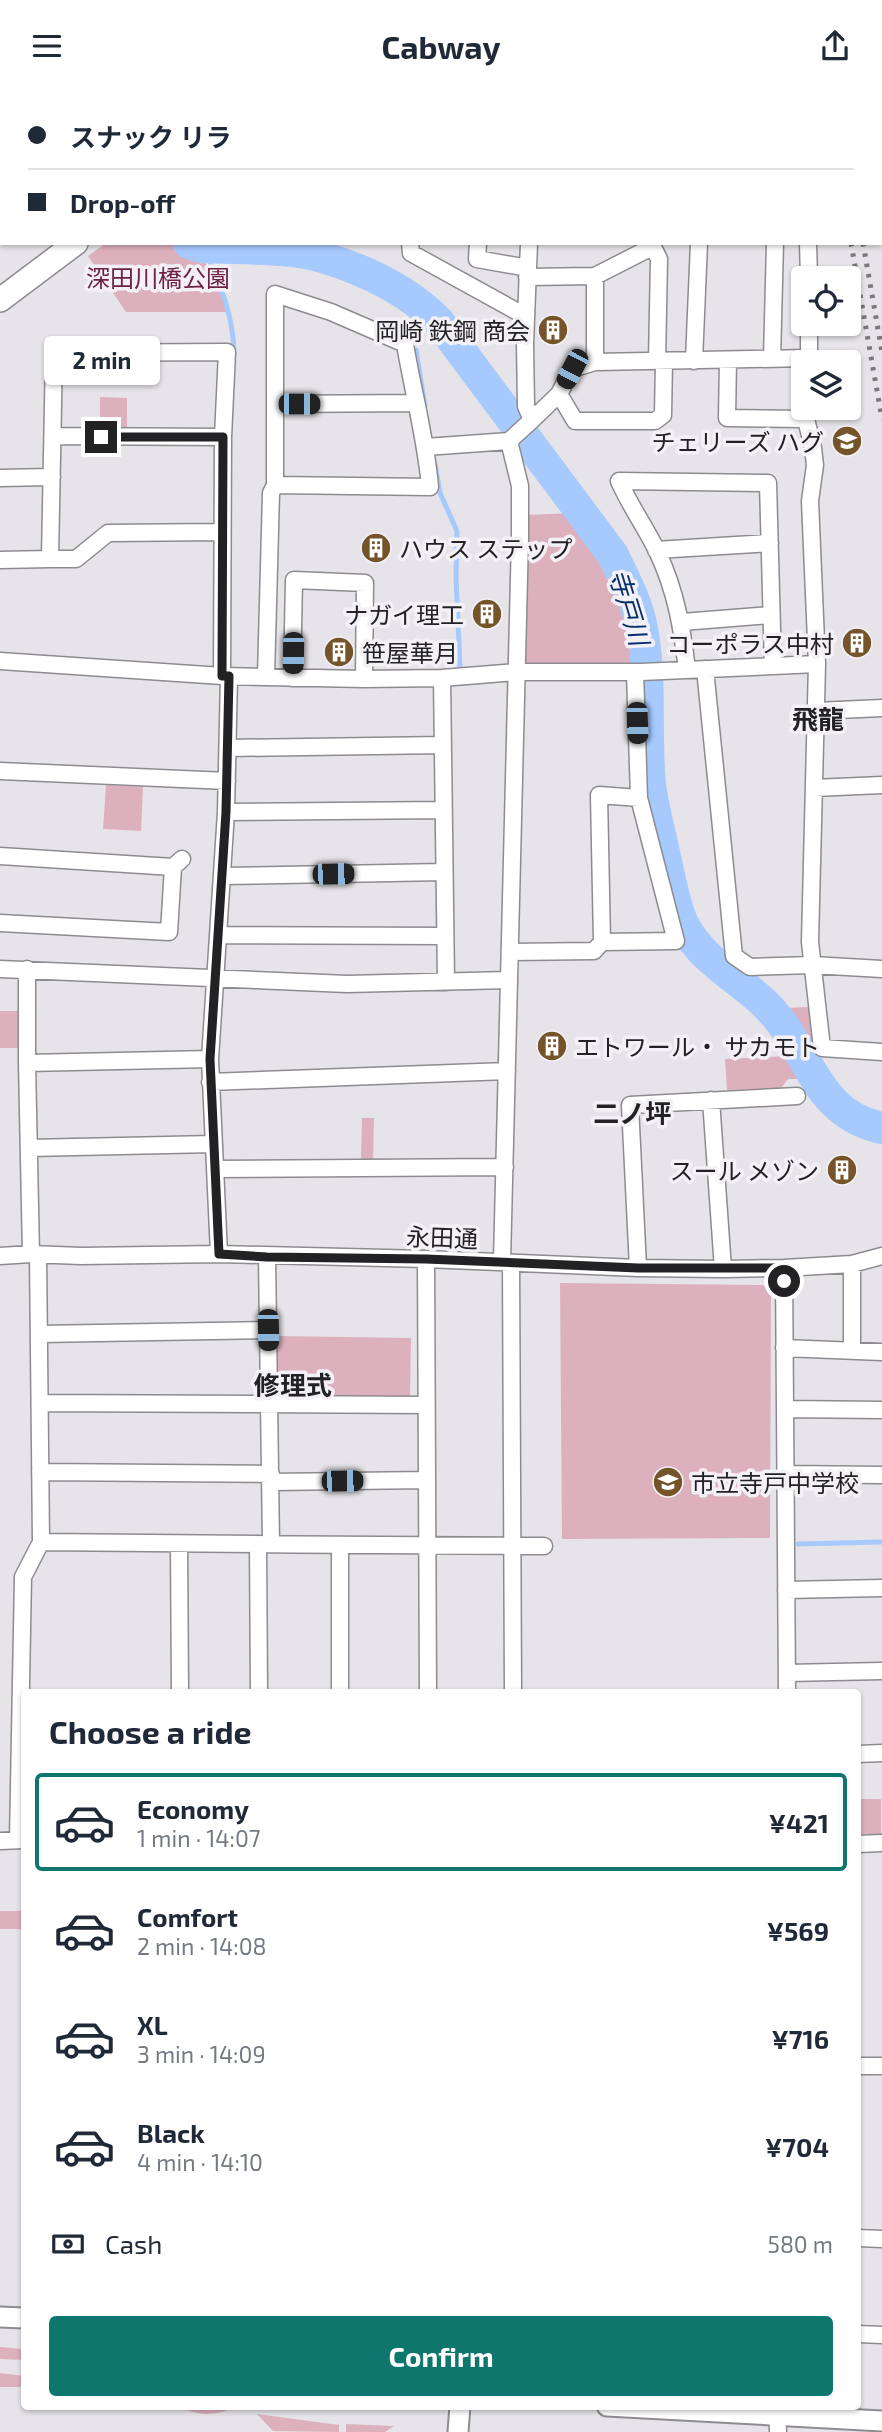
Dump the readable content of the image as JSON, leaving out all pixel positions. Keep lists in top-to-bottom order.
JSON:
{
  "streets": {
    "street": ["永田通"]
  },
  "districts": ["飛龍", "二ノ坪", "修理式"],
  "water": ["寺戸川"],
  "parks": ["深田川橋公園"],
  "places": {
    "building": [
      "岡崎 鉄鋼 商会",
      "ハウス ステップ",
      "ナガイ理工",
      "コーポラス中村",
      "笹屋華月",
      "エトワール・ サカモト",
      "スール メゾン"
    ],
    "school or university": ["チェリーズ ハグ", "市立寺戸中学校"]
  },
  "page": {
    "header": "Cabway",
    "banner": ["スナック リラ", "Drop-off"],
    "bubble": "2 min",
    "heading": "Choose a ride",
    "list": [
      {
        "name": "Economy",
        "note": "1 min · 14:07",
        "value": "¥421"
      },
      {
        "name": "Comfort",
        "note": "2 min · 14:08",
        "value": "¥569"
      },
      {
        "name": "XL",
        "note": "3 min · 14:09",
        "value": "¥716"
      },
      {
        "name": "Black",
        "note": "4 min · 14:10",
        "value": "¥704"
      }
    ],
    "pay": ["Cash", "580 m"],
    "buttons": "Confirm"
  }
}
